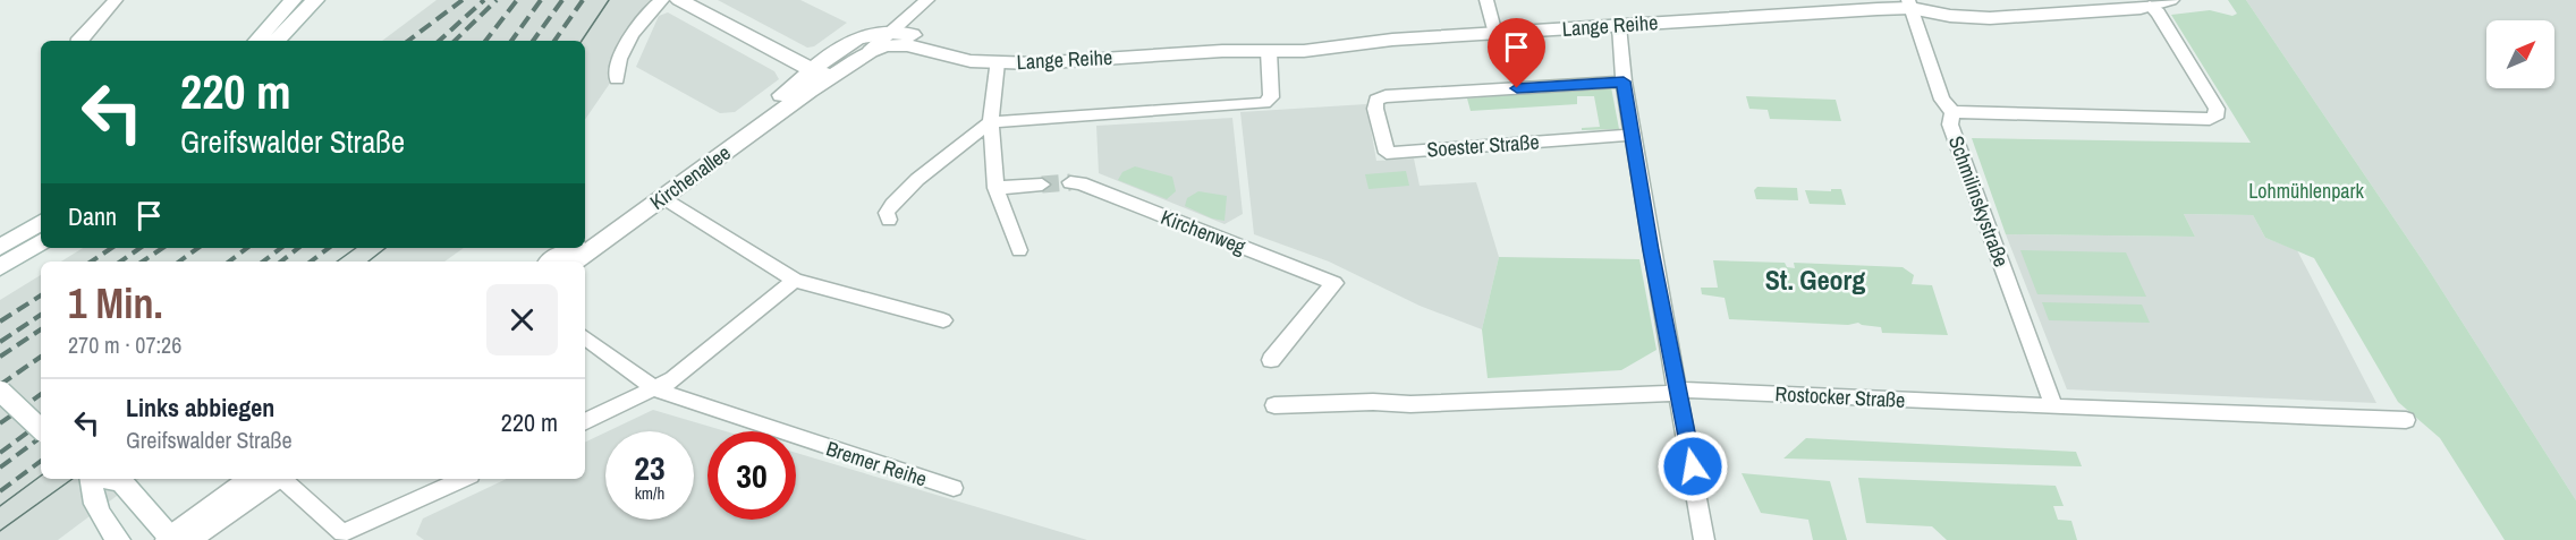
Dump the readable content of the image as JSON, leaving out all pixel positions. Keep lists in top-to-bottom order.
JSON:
{
  "streets": {
    "street": [
      "Lange Reihe",
      "Soester Straße",
      "Kirchenallee",
      "Schmilinskystraße",
      "Kirchenweg",
      "Rostocker Straße",
      "Bremer Reihe"
    ]
  },
  "crossings": [
    ["Lange Reihe", "Kirchenallee"],
    ["Lange Reihe", "Schmilinskystraße"],
    ["Schmilinskystraße", "Rostocker Straße"]
  ],
  "districts": ["St. Georg"],
  "parks": ["Lohmühlenpark"],
  "north": "top right",
  "page": {
    "turn": ["220 m", "Greifswalder Straße"],
    "then": "Dann",
    "heading": ["1 Min.", "270 m · 07:26"],
    "list": [
      {
        "name": "Links abbiegen",
        "note": "Greifswalder Straße",
        "value": "220 m"
      }
    ],
    "speed": "23 km/h",
    "limit": "30"
  }
}
